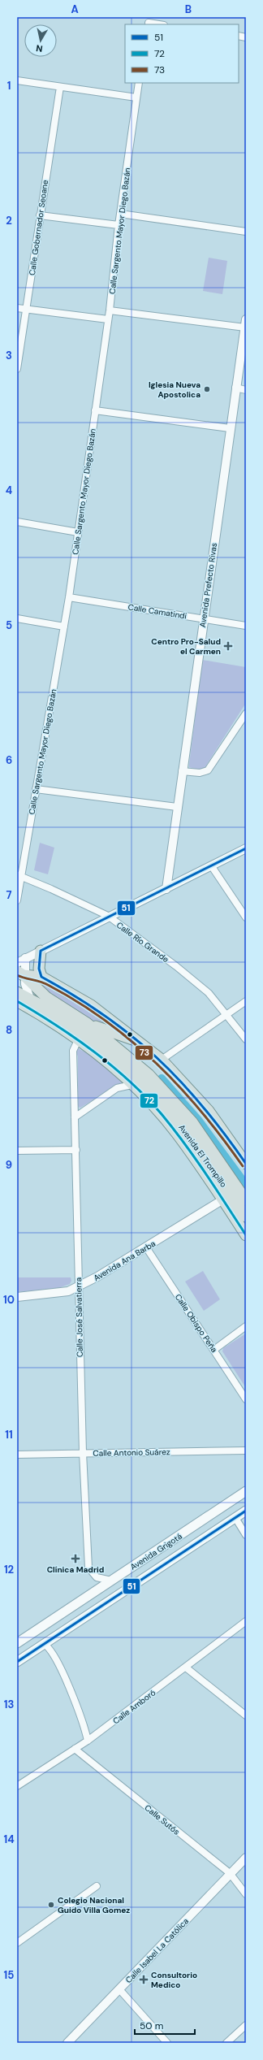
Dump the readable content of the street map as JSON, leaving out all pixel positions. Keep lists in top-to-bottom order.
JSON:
{
  "streets": {
    "main road": ["Avenida El Trompillo", "Avenida Grigotá"],
    "street": [
      "Calle Gobernador Seoane",
      "Calle Sargento Mayor Diego Bazán",
      "Avenida Prefecto Rivas",
      "Calle Camatindi",
      "Calle Río Grande",
      "Avenida Ana Barba",
      "Calle José Salvatierra",
      "Calle Obispo Peña",
      "Calle Antonio Suárez",
      "Calle Amboró",
      "Calle Sutós",
      "Calle Isabel La Católica"
    ]
  },
  "crossings": [
    ["Calle Sargento Mayor Diego Bazán", "Calle Camatindi"],
    ["Calle Sargento Mayor Diego Bazán", "Calle Río Grande"],
    ["Avenida Prefecto Rivas", "Calle Camatindi"],
    ["Avenida El Trompillo", "Avenida Ana Barba"],
    ["Avenida El Trompillo", "Calle José Salvatierra"],
    ["Avenida Ana Barba", "Calle José Salvatierra"],
    ["Avenida Ana Barba", "Calle Obispo Peña"],
    ["Calle José Salvatierra", "Calle Antonio Suárez"],
    ["Calle José Salvatierra", "Avenida Grigotá"],
    ["Calle Amboró", "Calle Sutós"],
    ["Calle Sutós", "Calle Isabel La Católica"]
  ],
  "places": {
    "other": ["Iglesia Nueva Apostolica", "Colegio Nacional Guido Villa Gomez"],
    "health": ["Centro Pro-Salud el Carmen", "Clínica Madrid", "Consultorio Medico"]
  },
  "lines": ["transit line 51", "transit line 73", "transit line 72"],
  "legend": ["51", "72", "73"],
  "scale_bar": "50 m",
  "north": "bottom",
  "grid": {
    "columns": ["A", "B"],
    "rows": [
      "1",
      "2",
      "3",
      "4",
      "5",
      "6",
      "7",
      "8",
      "9",
      "10",
      "11",
      "12",
      "13",
      "14",
      "15"
    ]
  }
}
